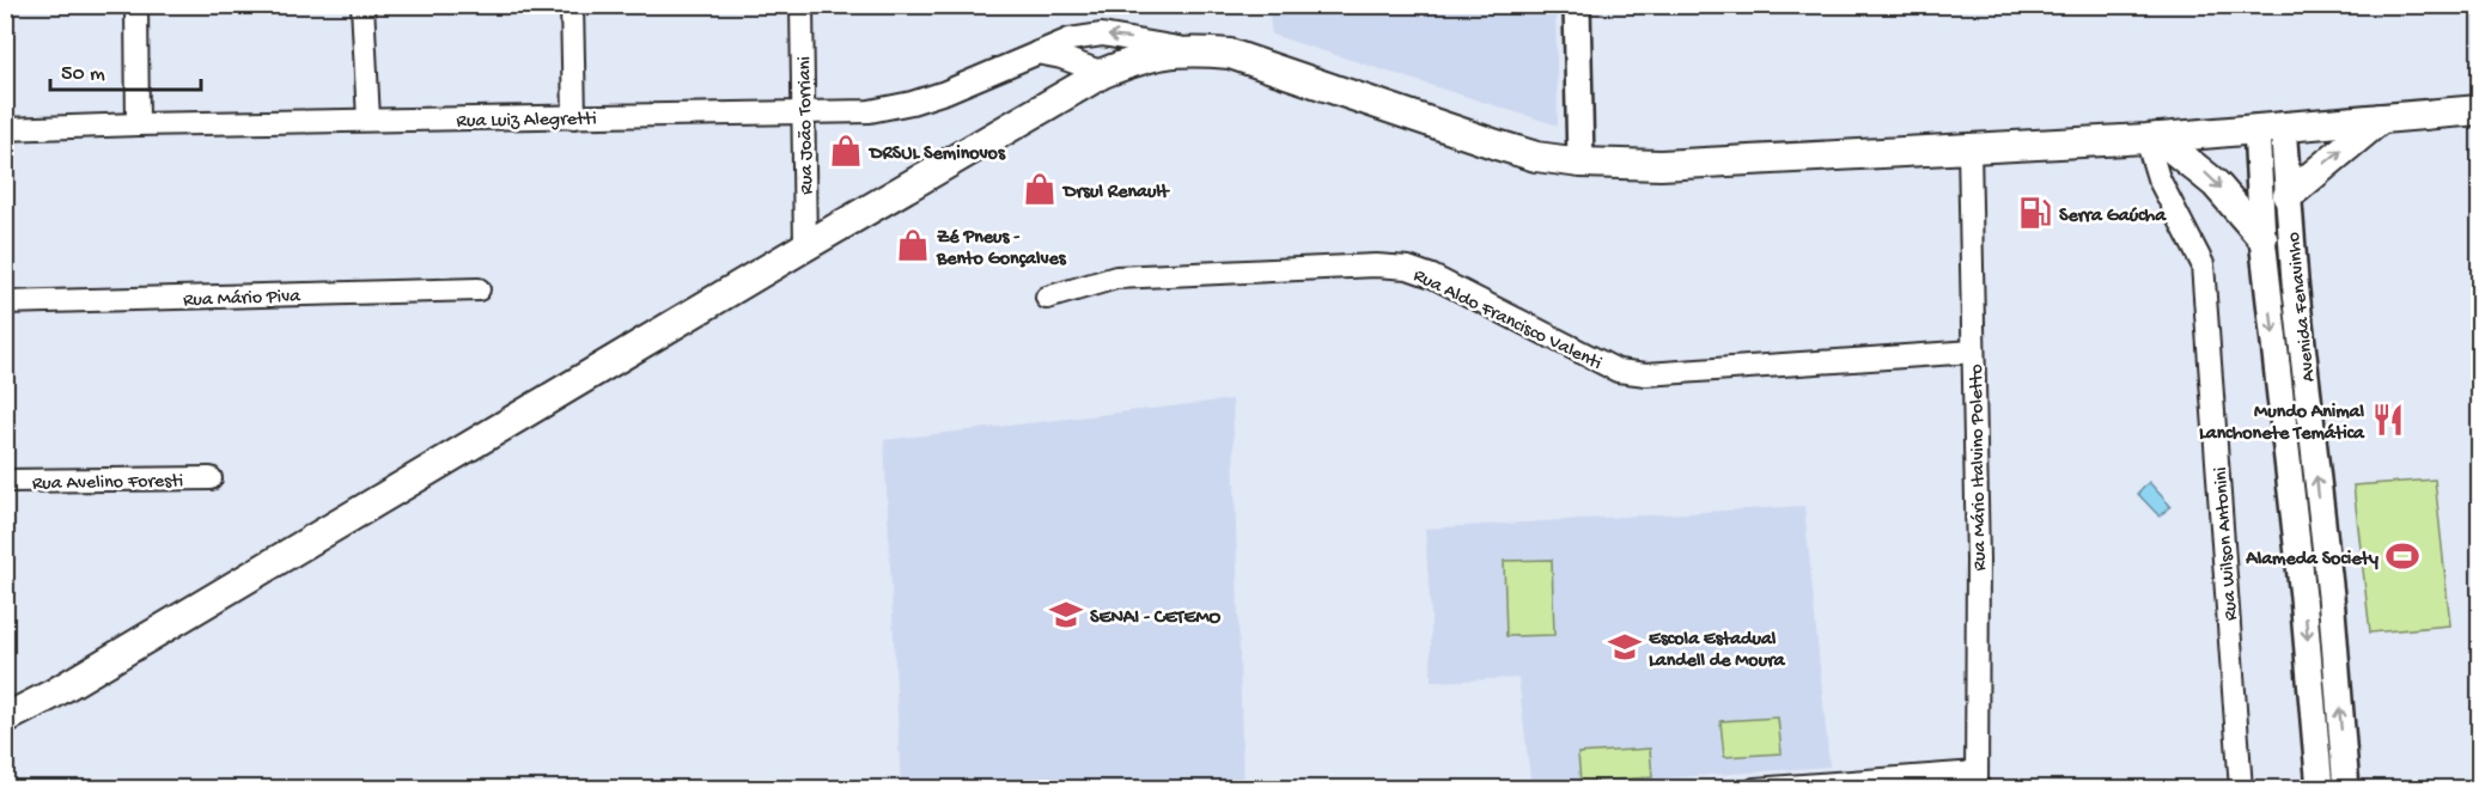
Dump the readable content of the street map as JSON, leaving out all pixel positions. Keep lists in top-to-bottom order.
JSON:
{
  "streets": {
    "street": [
      "Rua Luiz Alegretti",
      "Rua João Torriani",
      "Rua Mário Piva",
      "Avenida Fenavinho",
      "Rua Aldo Francisco Valenti",
      "Rua Mário Italvino Poletto",
      "Rua Avelino Foresti",
      "Rua Wilson Antonini"
    ]
  },
  "crossings": [
    ["Rua Luiz Alegretti", "Rua João Torriani"],
    ["Rua Aldo Francisco Valenti", "Rua Mário Italvino Poletto"]
  ],
  "places": {
    "shop": ["DRSUL Seminovos", "Drsul Renault", "Zé Pneus - Bento Gonçalves"],
    "fuel station": ["Serra Gaúcha"],
    "restaurant": ["Mundo Animal Lanchonete Temática"],
    "sports": ["Alameda Society"],
    "school or university": ["SENAI - CETEMO", "Escola Estadual Landell de Moura"]
  },
  "scale_bar": "50 m"
}
